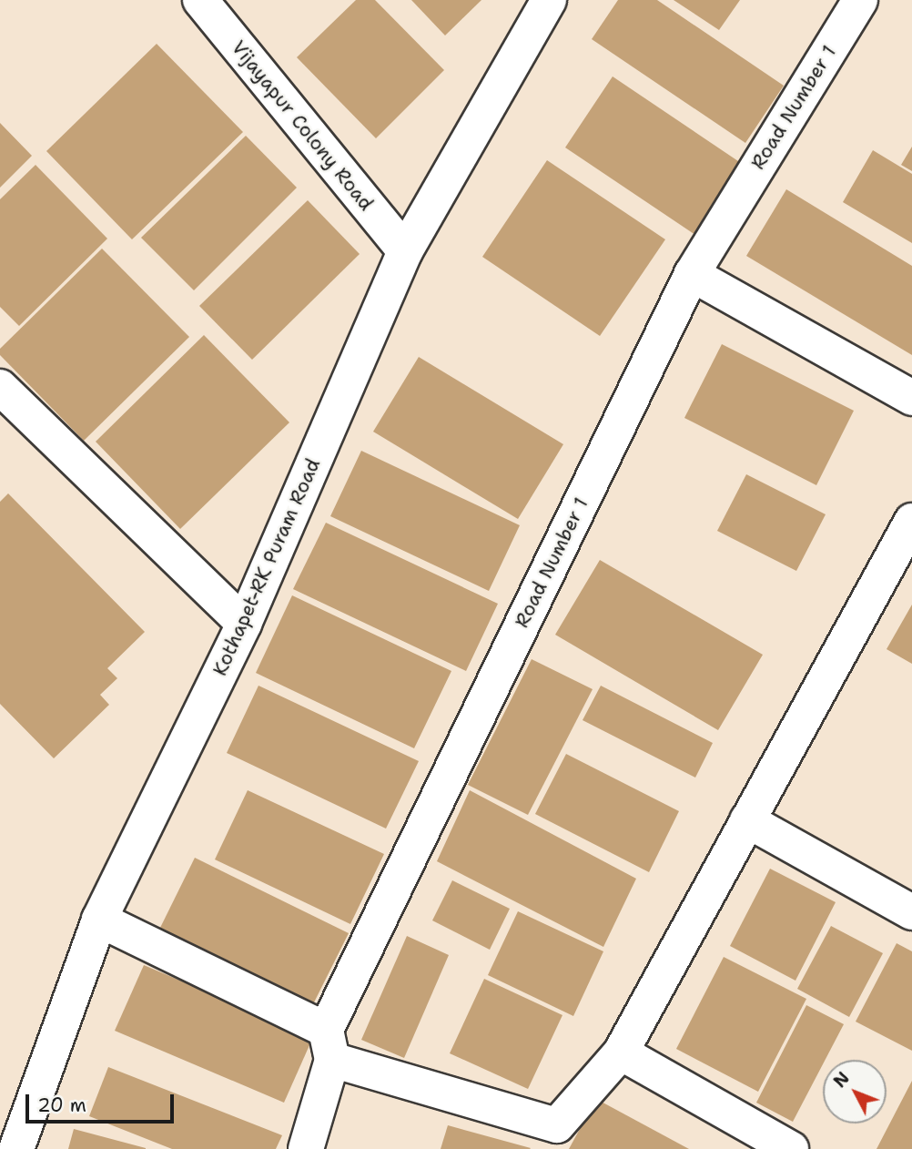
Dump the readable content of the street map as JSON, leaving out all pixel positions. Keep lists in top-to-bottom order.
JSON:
{
  "streets": {
    "street": ["Road Number 1", "Vijayapur Colony Road", "Kothapet-RK Puram Road"]
  },
  "crossings": [
    ["Vijayapur Colony Road", "Kothapet-RK Puram Road"]
  ],
  "scale_bar": "20 m",
  "north": "top left"
}
